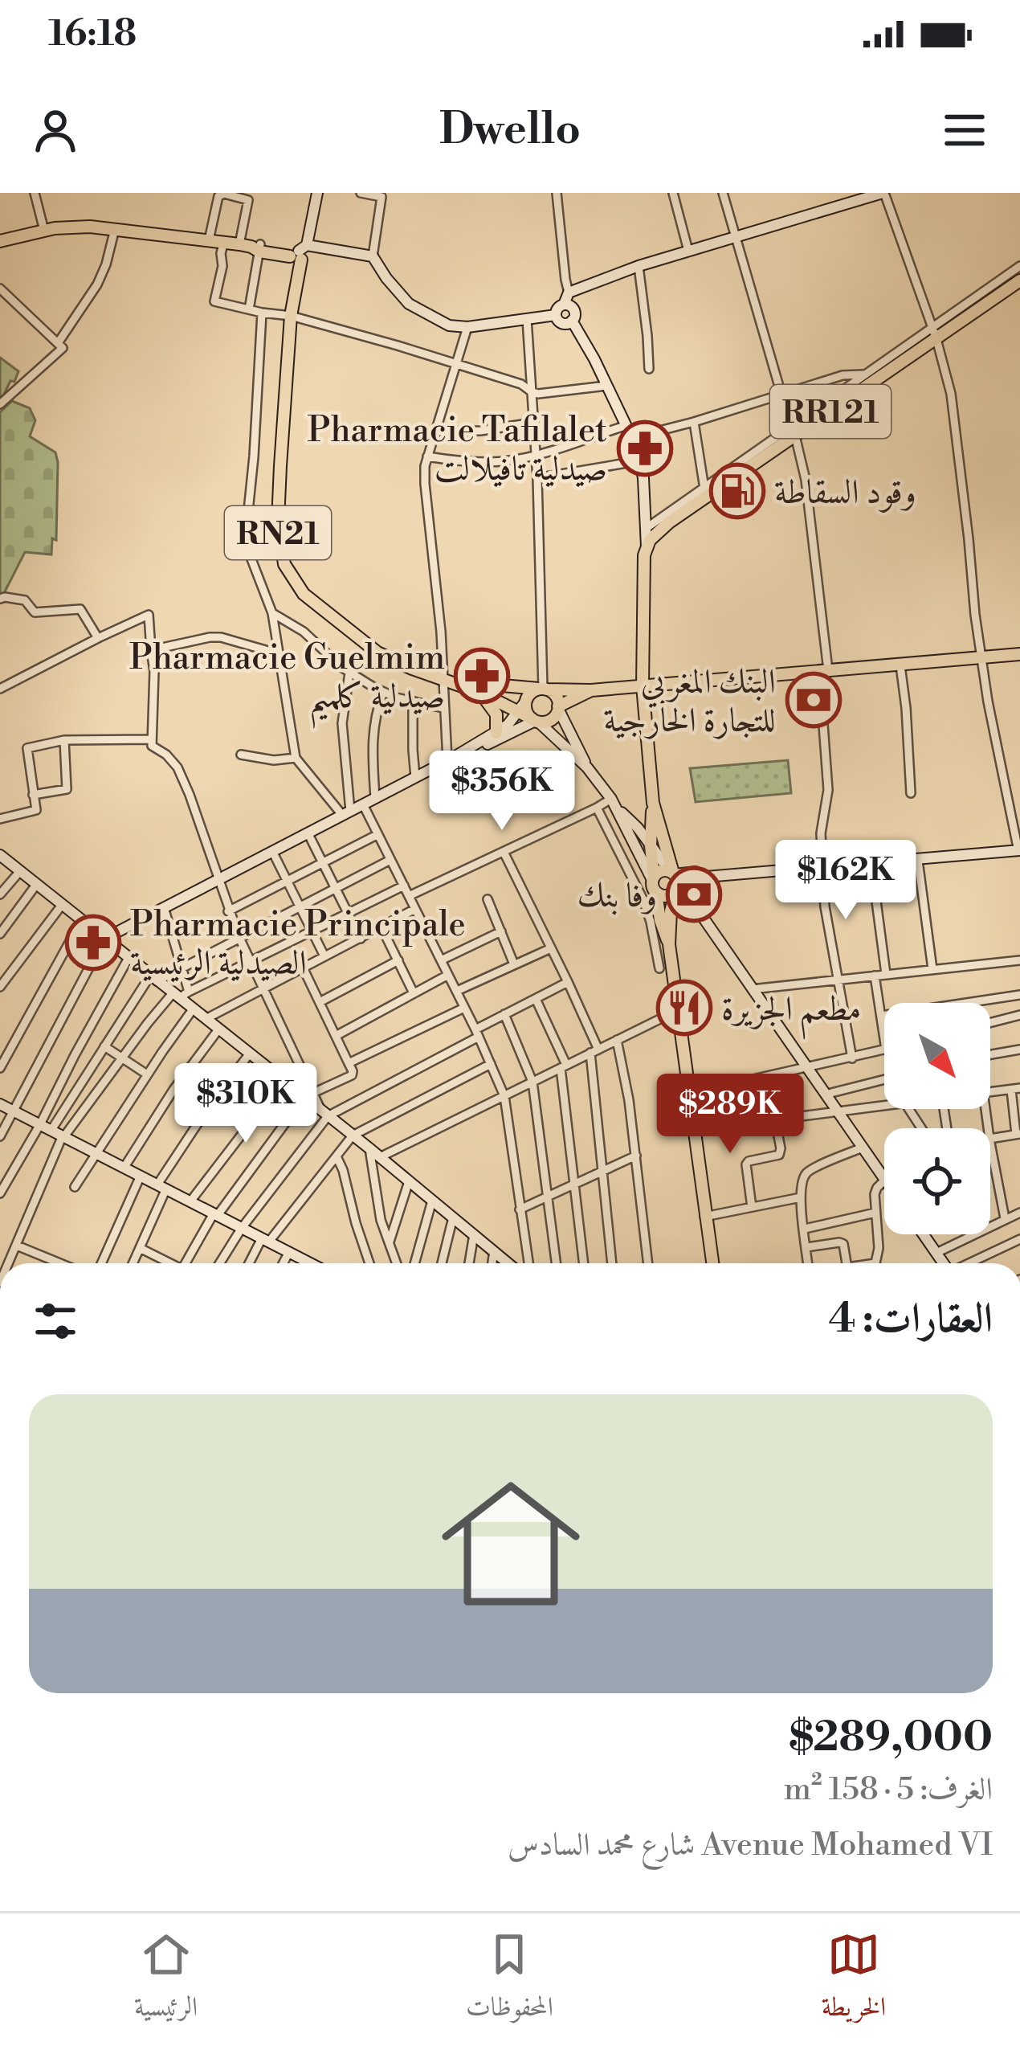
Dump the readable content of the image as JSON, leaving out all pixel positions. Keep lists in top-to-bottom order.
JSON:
{
  "streets": {
    "main road": ["RR121", "RN21"]
  },
  "places": {
    "pharmacy": ["Pharmacie Tafilalet صيدلية تافيلالت", "Pharmacie Guelmim صيدلية كلميم", "Pharmacie Principale الصيدلية الرئيسية"],
    "fuel station": ["وقود السقاطة"],
    "bank": ["البنك المغربي للتجارة الخارجية", "وفا بنك"],
    "restaurant": ["مطعم الجزيرة"]
  },
  "north": "bottom right",
  "page": {
    "status": "16:18",
    "header": "Dwello",
    "price": [
      "$356K",
      "$162K",
      "$310K",
      "$289K"
    ],
    "heading": "العقارات: 4",
    "list": [
      {
        "name": "$289,000",
        "note": "الغرف: 5 · 158 m² · Avenue Mohamed VI شارع محمد السادس"
      }
    ],
    "tabs": ["الخريطة", "المحفوظات", "الرئيسية"]
  }
}
